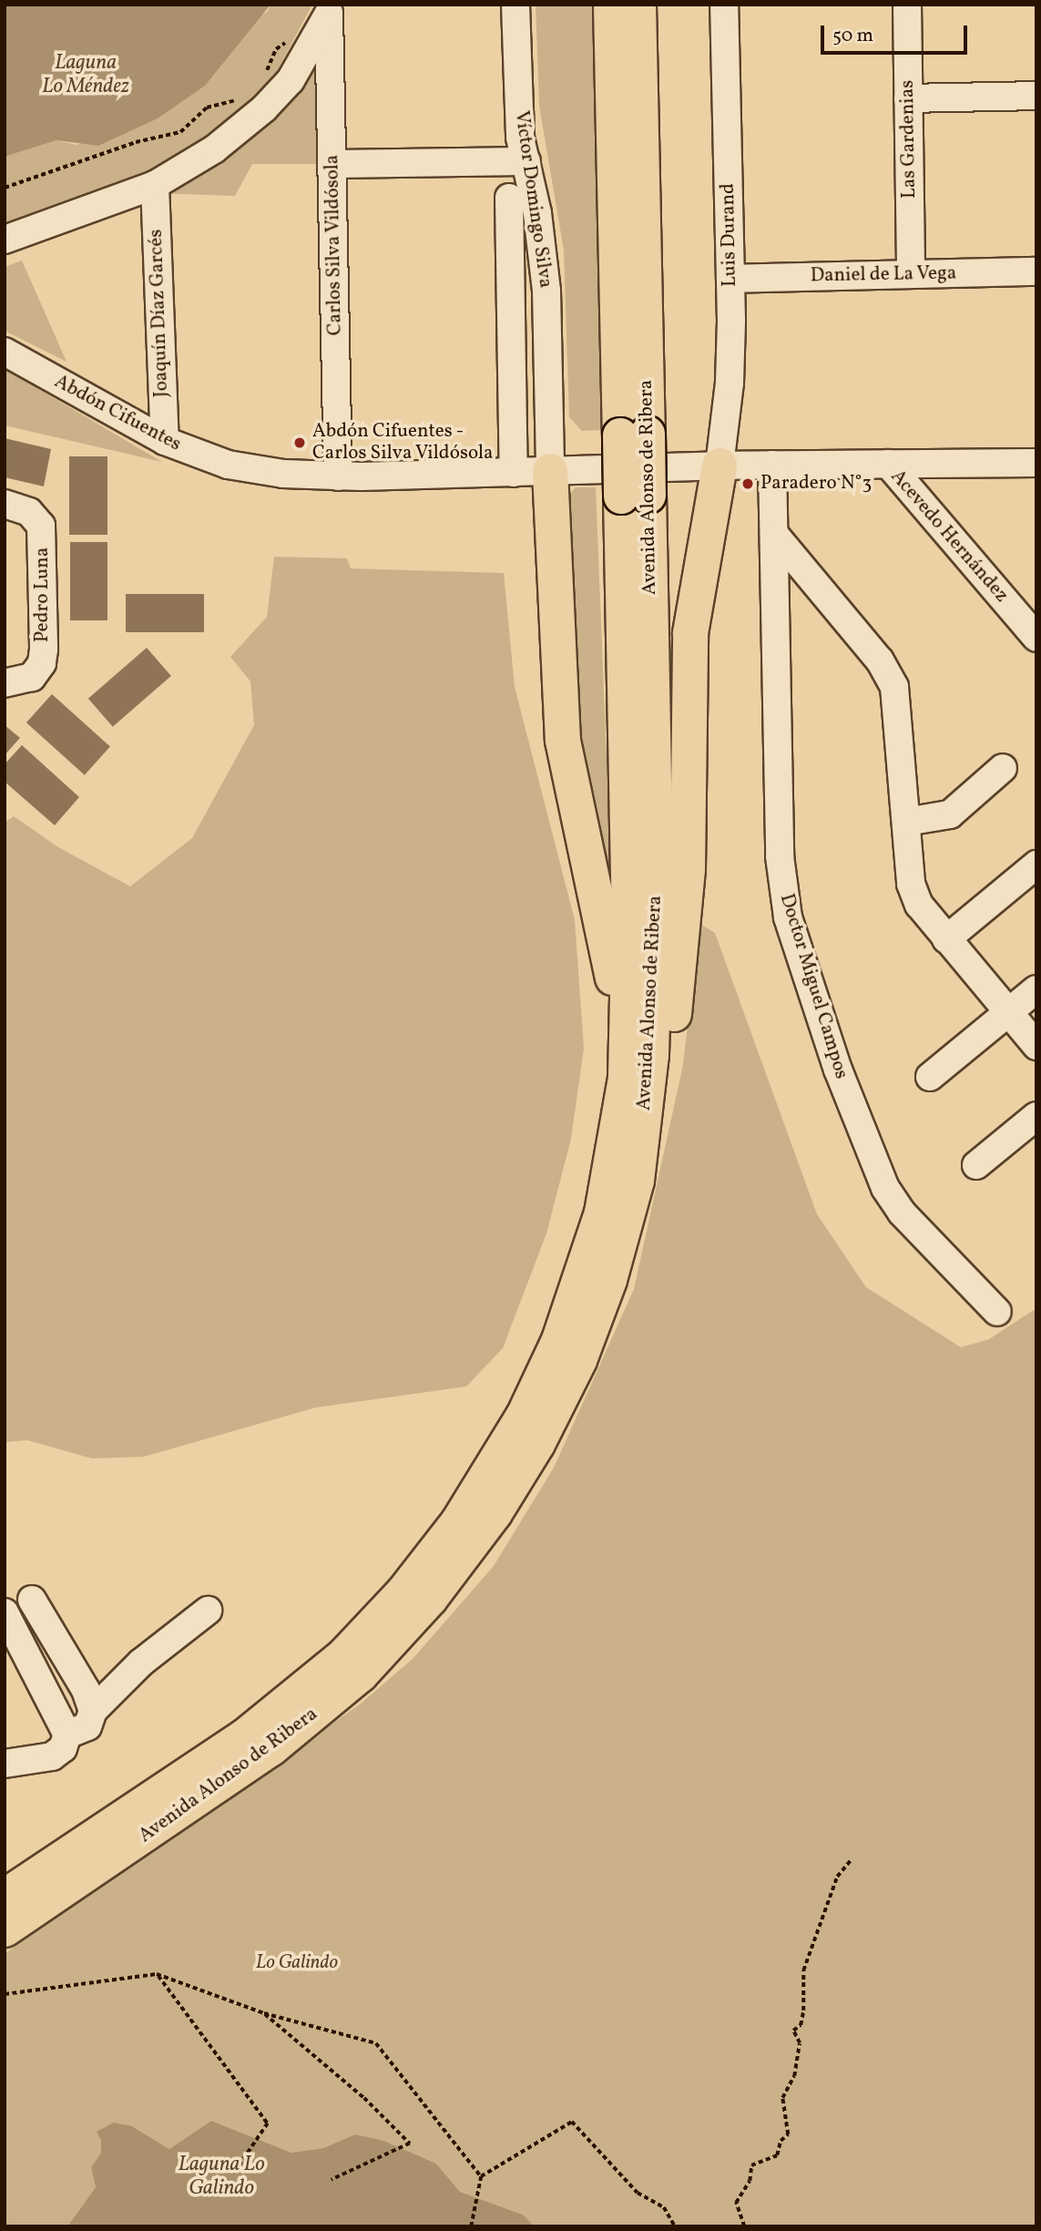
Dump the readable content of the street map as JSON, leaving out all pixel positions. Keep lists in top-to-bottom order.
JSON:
{
  "streets": {
    "highway": ["Avenida Alonso de Ribera"],
    "street": [
      "Las Gardenias",
      "Víctor Domingo Silva",
      "Luis Durand",
      "Carlos Silva Vildósola",
      "Daniel de La Vega",
      "Joaquín Díaz Garcés",
      "Abdón Cifuentes",
      "Acevedo Hernández",
      "Pedro Luna",
      "Doctor Miguel Campos"
    ]
  },
  "crossings": [
    ["Las Gardenias", "Daniel de La Vega"],
    ["Víctor Domingo Silva", "Abdón Cifuentes"],
    ["Luis Durand", "Daniel de La Vega"],
    ["Luis Durand", "Abdón Cifuentes"],
    ["Carlos Silva Vildósola", "Abdón Cifuentes"],
    ["Joaquín Díaz Garcés", "Abdón Cifuentes"],
    ["Abdón Cifuentes", "Acevedo Hernández"],
    ["Abdón Cifuentes", "Doctor Miguel Campos"]
  ],
  "water": ["Laguna Lo Méndez", "Laguna Lo Galindo"],
  "parks": ["Lo Galindo"],
  "places": ["Abdón Cifuentes - Carlos Silva Vildósola", "Paradero N°3"],
  "scale_bar": "50 m"
}
